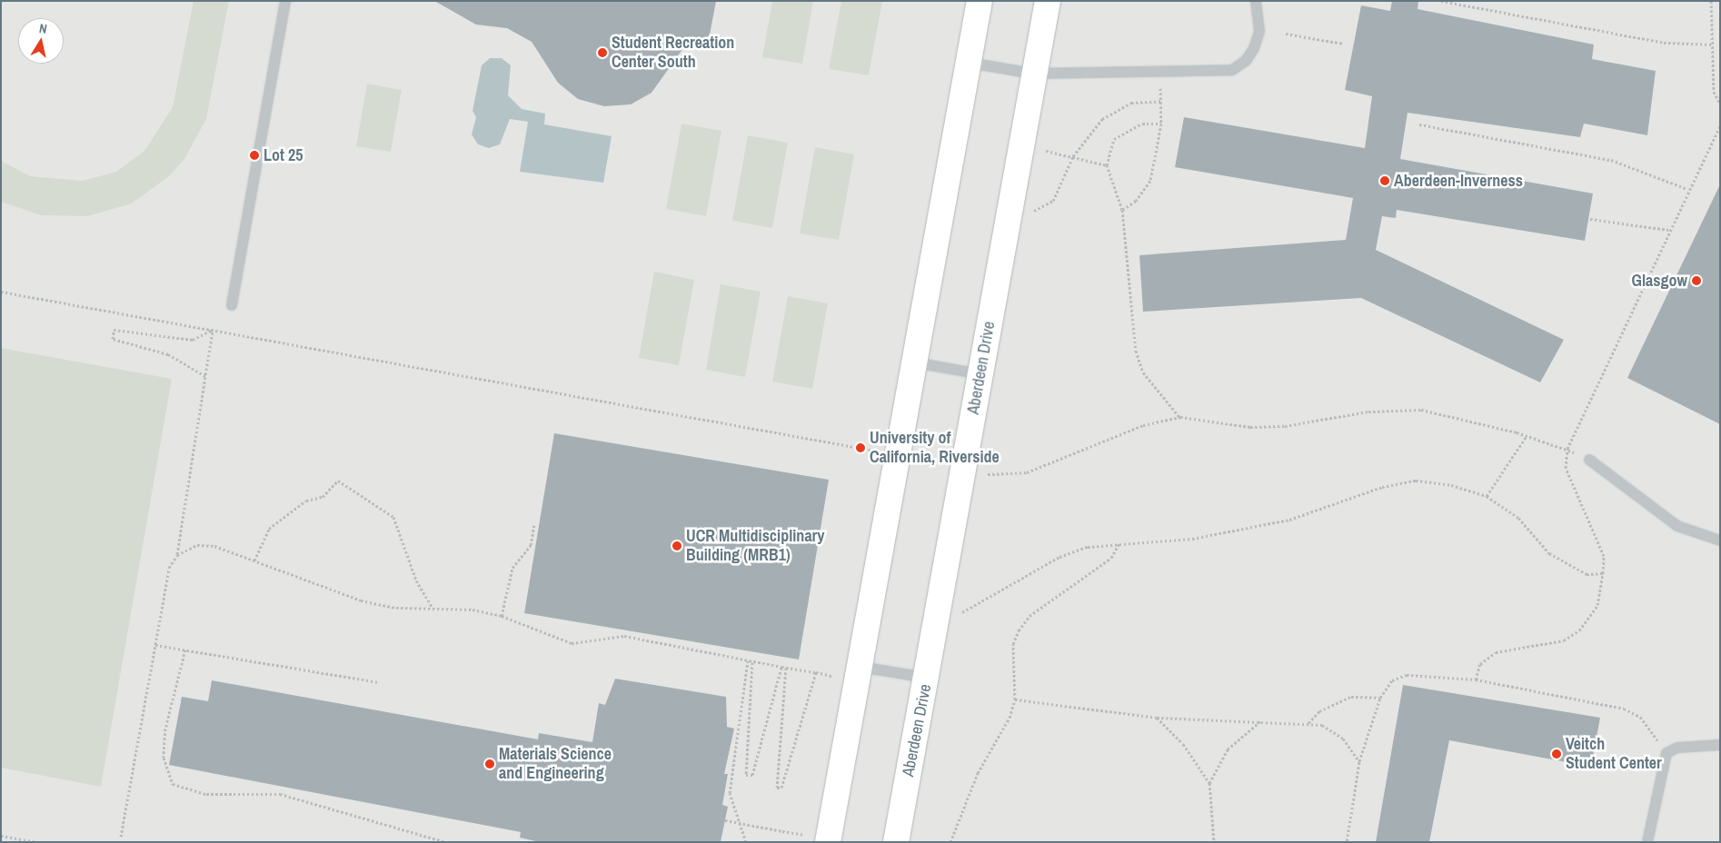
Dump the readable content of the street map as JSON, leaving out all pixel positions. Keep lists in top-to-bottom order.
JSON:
{
  "streets": {
    "street": ["Aberdeen Drive"]
  },
  "places": [
    "Student Recreation Center South",
    "Lot 25",
    "Aberdeen-Inverness",
    "Glasgow",
    "University of California, Riverside",
    "UCR Multidisciplinary Building (MRB1)",
    "Veitch Student Center",
    "Materials Science and Engineering"
  ],
  "north": "top"
}
